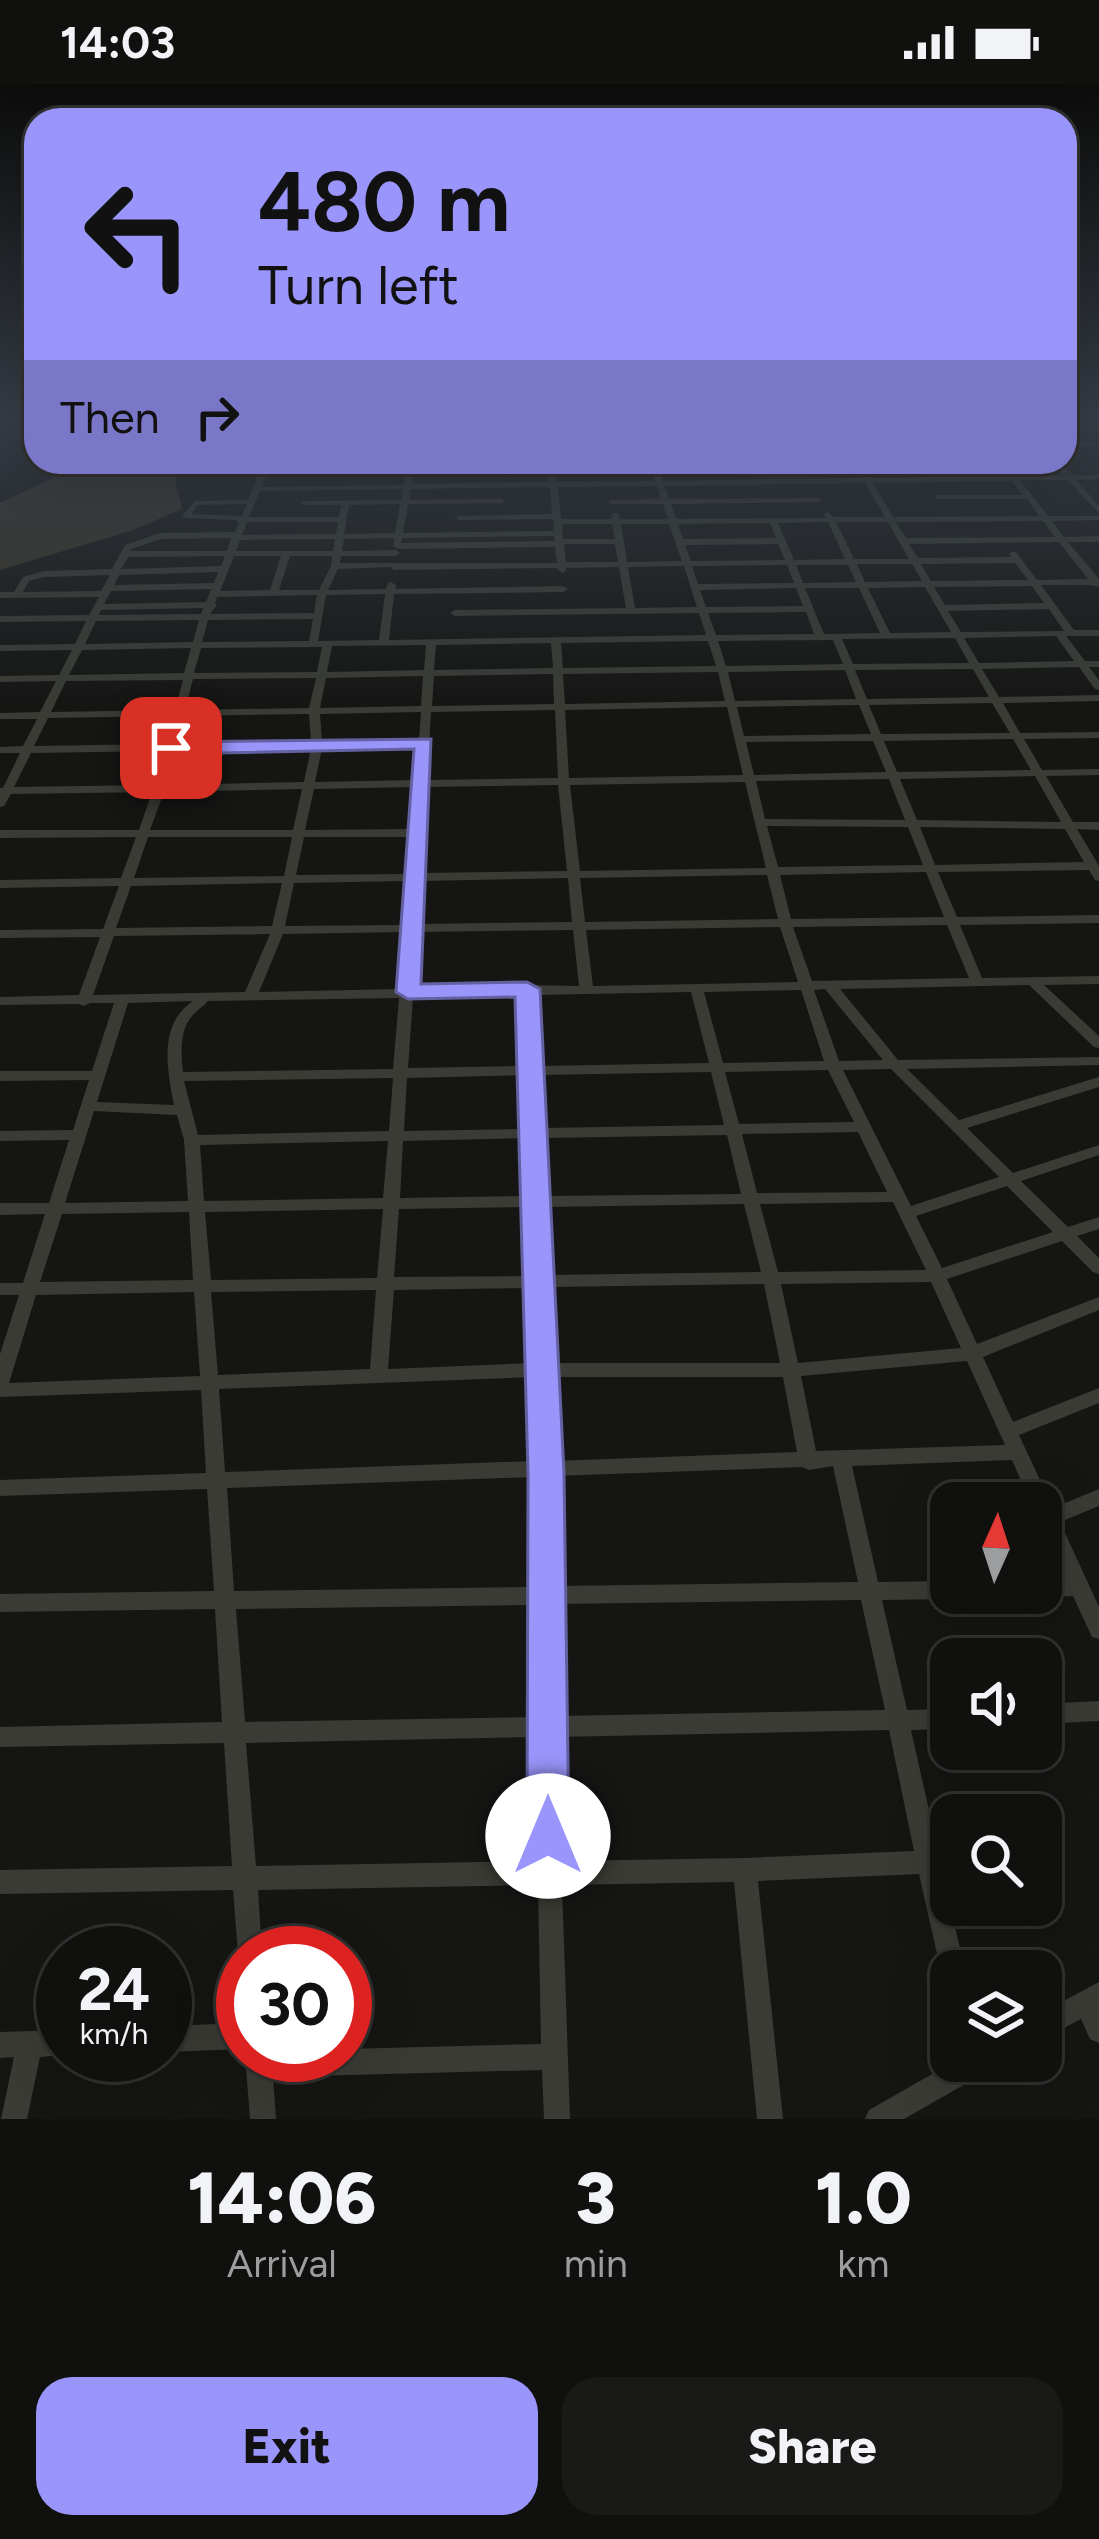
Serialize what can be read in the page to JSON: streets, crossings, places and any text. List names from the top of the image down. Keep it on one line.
{"north":"top","page":{"status":"14:03","turn":["480 m","Turn left"],"then":"Then","speed":"24 km/h","limit":"30","eta":["14:06","Arrival","3","min","1.0","km"],"buttons":["Exit","Share"]}}
